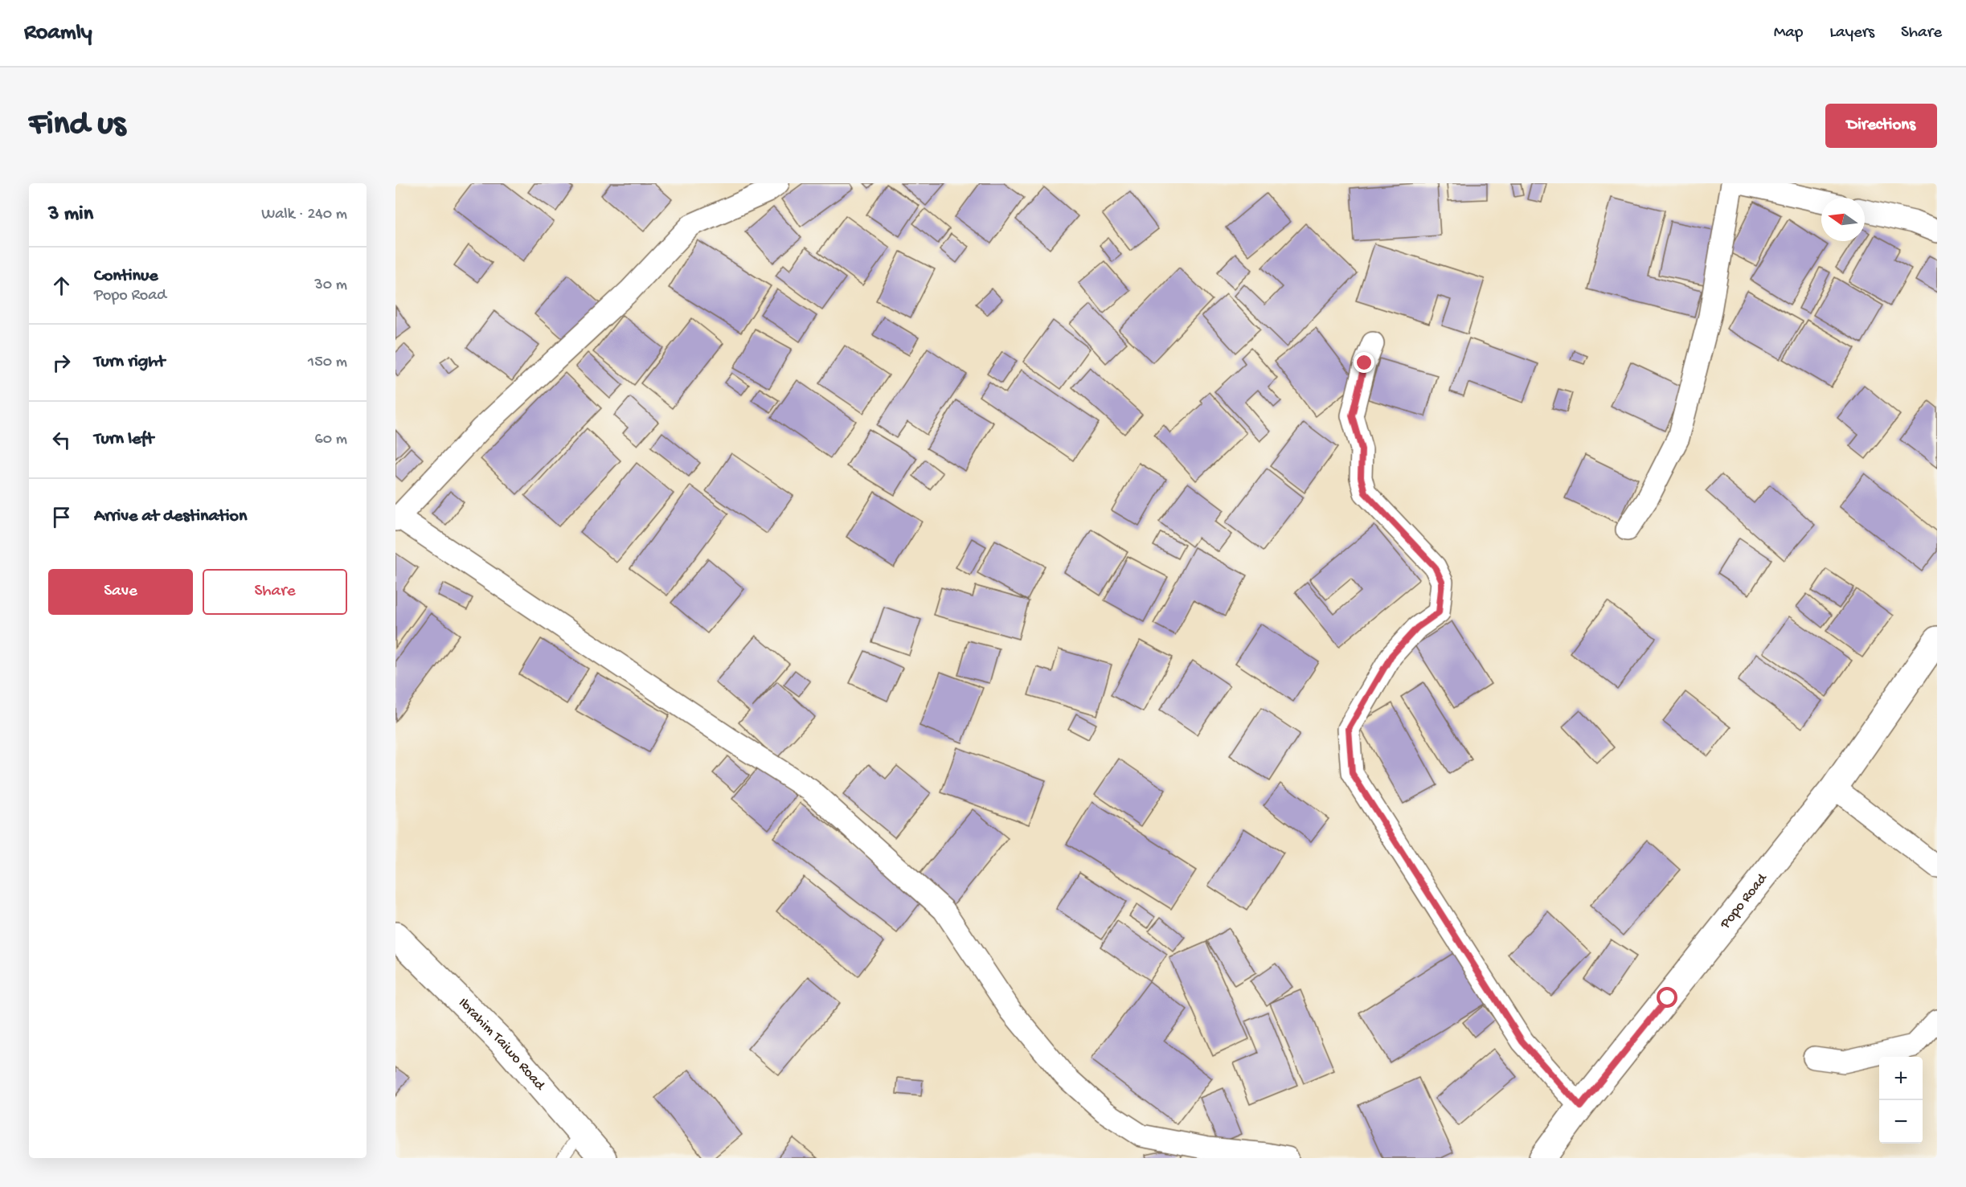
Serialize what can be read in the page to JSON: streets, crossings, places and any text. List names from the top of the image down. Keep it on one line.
{"streets":{"main road":["Popo Road","Ibrahim Taiwo Road"]},"north":"left","page":{"header":"Roamly","nav":["Map","Layers","Share"],"buttons":["Directions",["Save","Share"]],"title":"Find us","heading":["3 min","Walk · 240 m"],"list":[["Continue","Popo Road","30 m"],["Turn right","150 m"],["Turn left","60 m"],"Arrive at destination"],"map_buttons":["+","−"]}}
